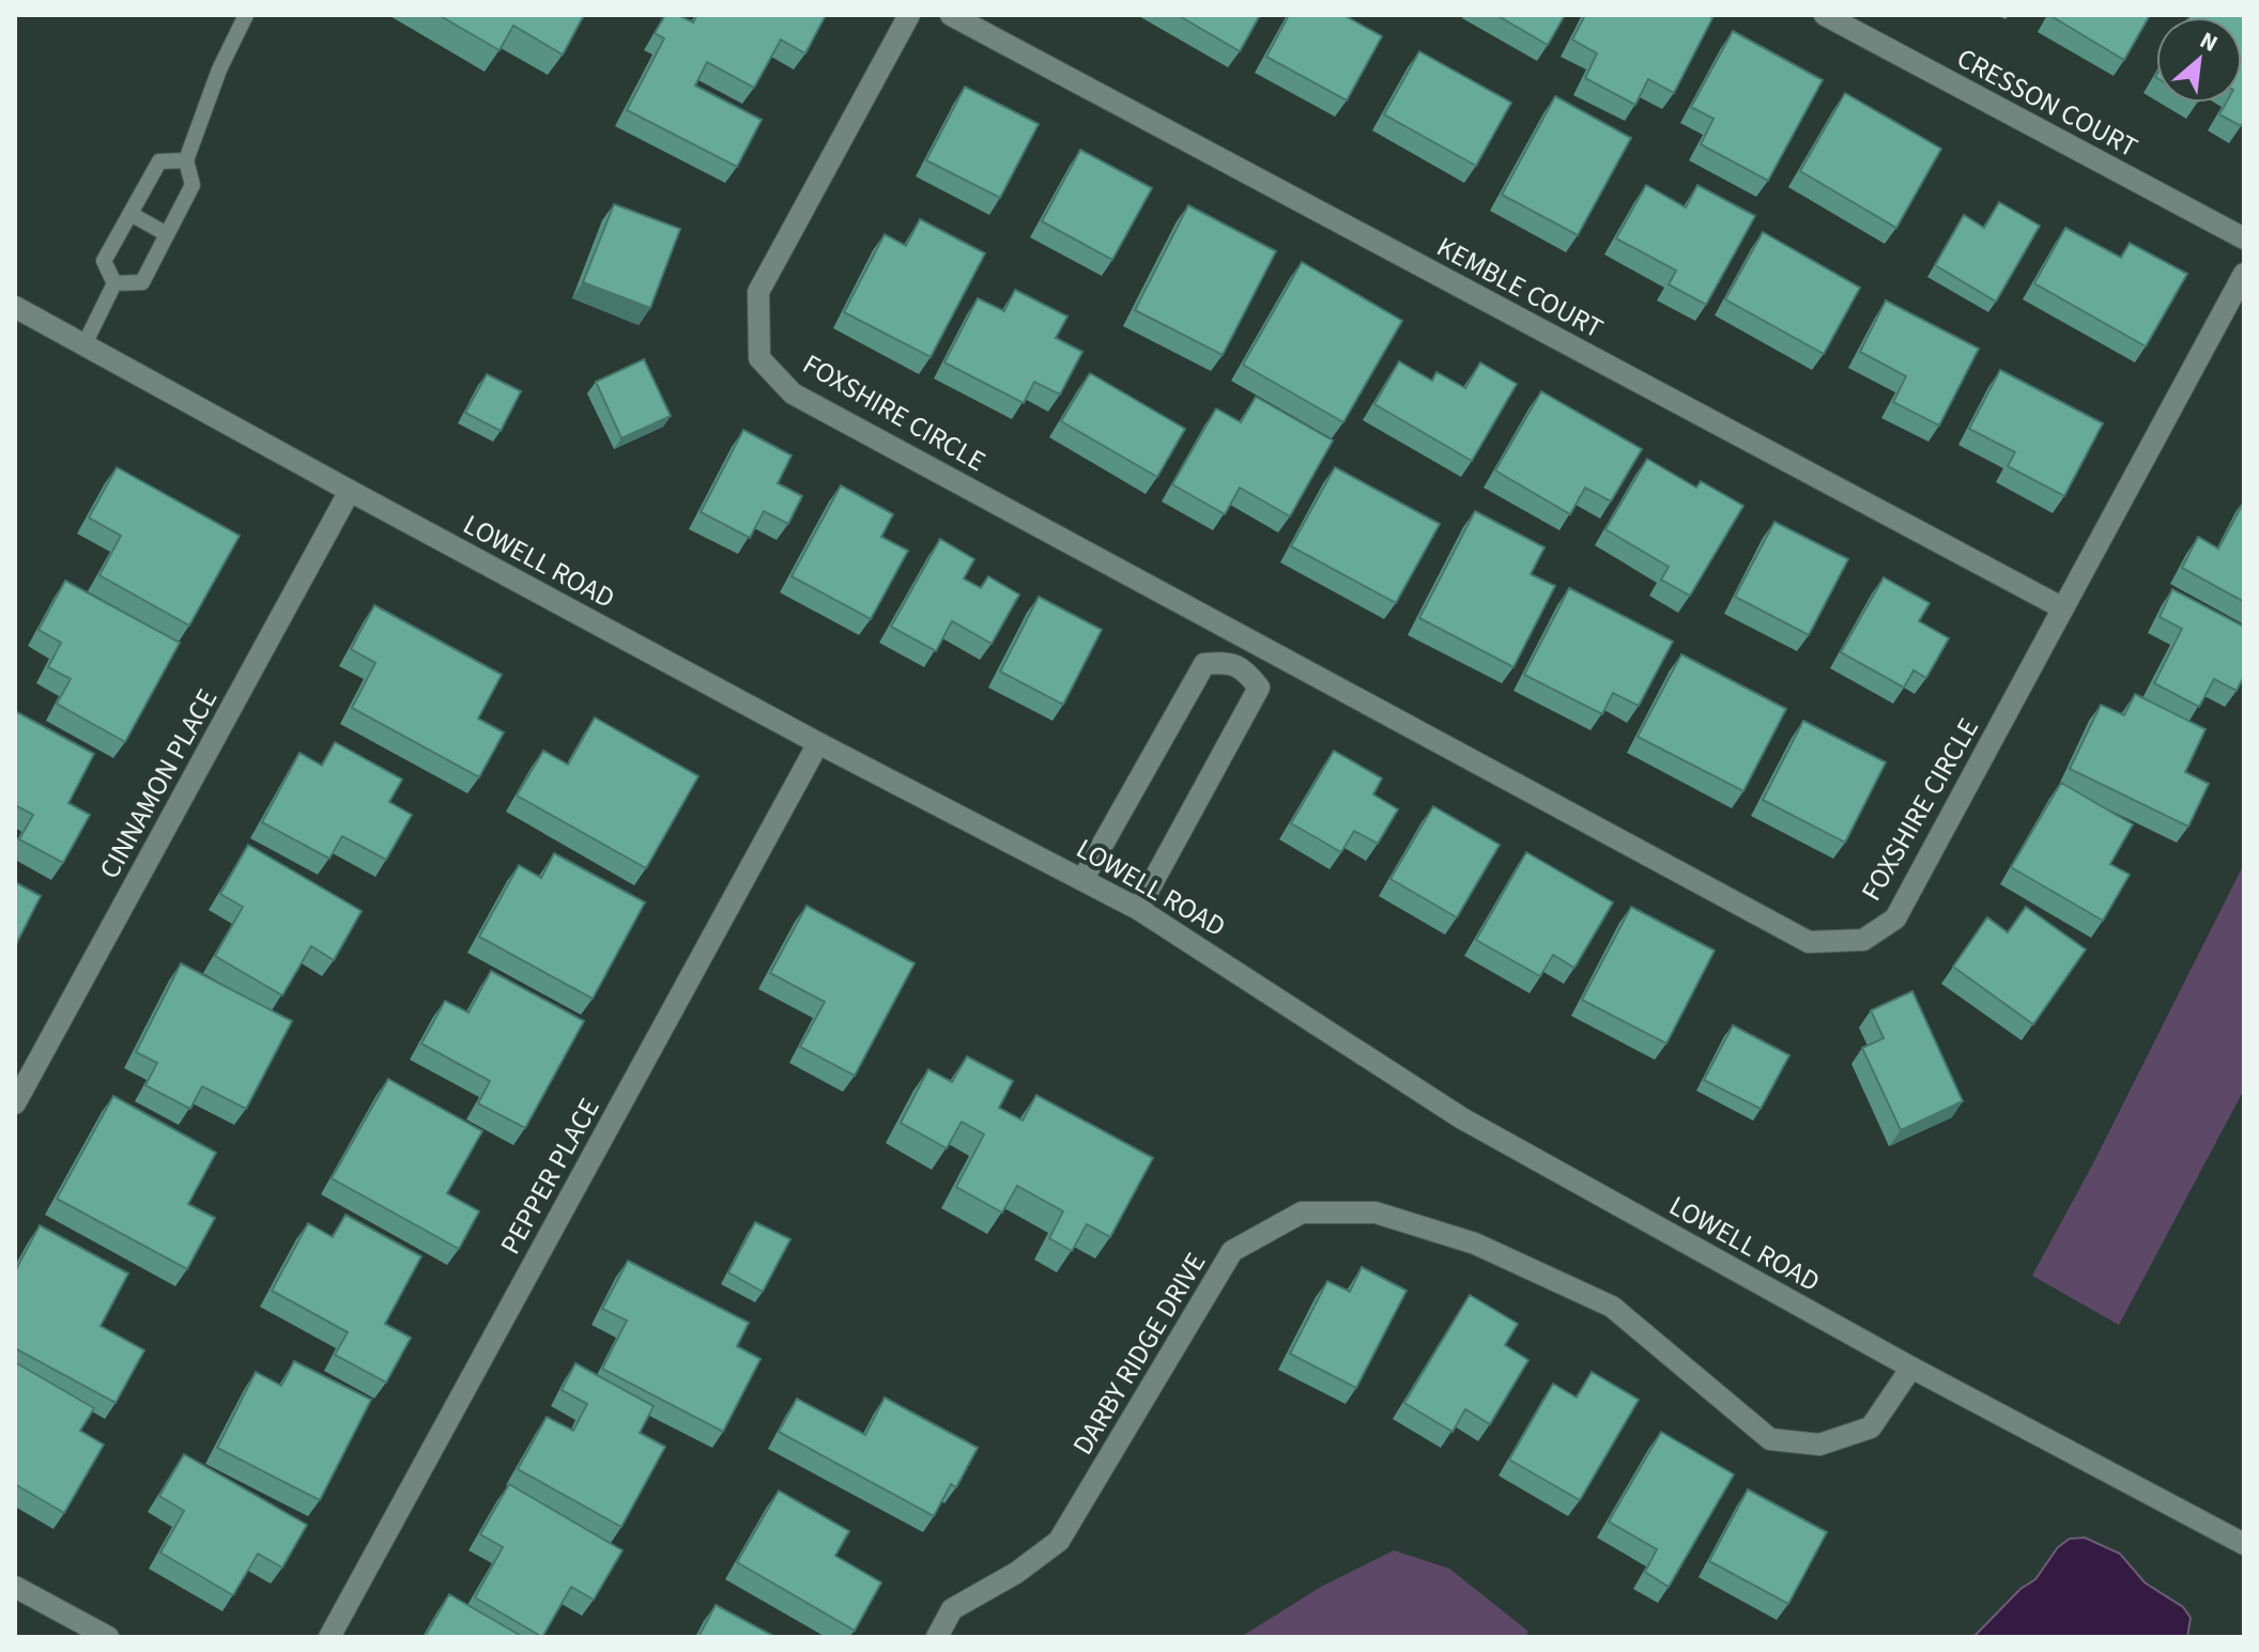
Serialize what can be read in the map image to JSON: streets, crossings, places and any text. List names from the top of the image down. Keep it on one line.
{"streets":{"street":["CRESSON COURT","KEMBLE COURT","FOXSHIRE CIRCLE","LOWELL ROAD","CINNAMON PLACE","PEPPER PLACE","DARBY RIDGE DRIVE"]},"crossings":[["KEMBLE COURT","FOXSHIRE CIRCLE"],["LOWELL ROAD","CINNAMON PLACE"],["LOWELL ROAD","PEPPER PLACE"],["LOWELL ROAD","DARBY RIDGE DRIVE"]],"north":"top right"}
